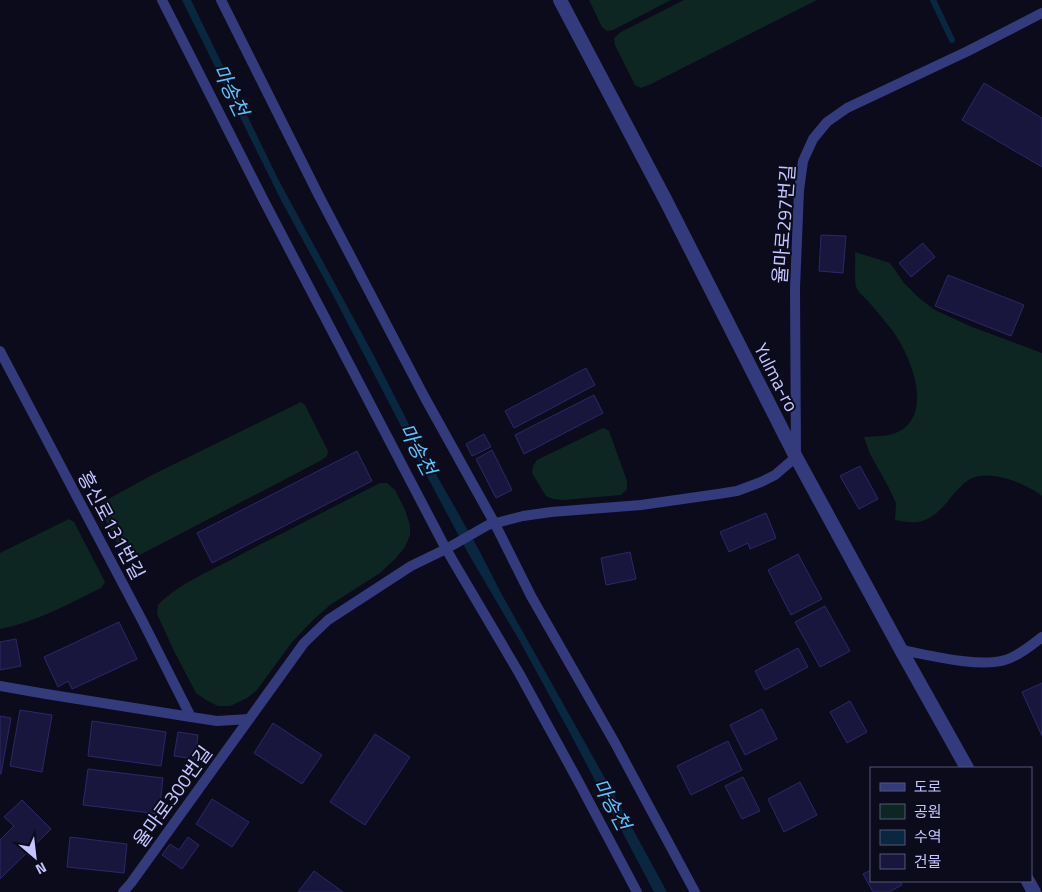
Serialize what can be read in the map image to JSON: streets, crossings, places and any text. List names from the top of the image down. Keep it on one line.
{"streets":{"street":["Yulma-ro"],"lane":["율마로297번길","흥신로131번길","율마로300번길"]},"crossings":[["율마로297번길","Yulma-ro"],["율마로297번길","율마로300번길"],["Yulma-ro","율마로300번길"]],"water":["마송천"],"legend":["도로","공원","수역","건물"],"north":"bottom right"}
